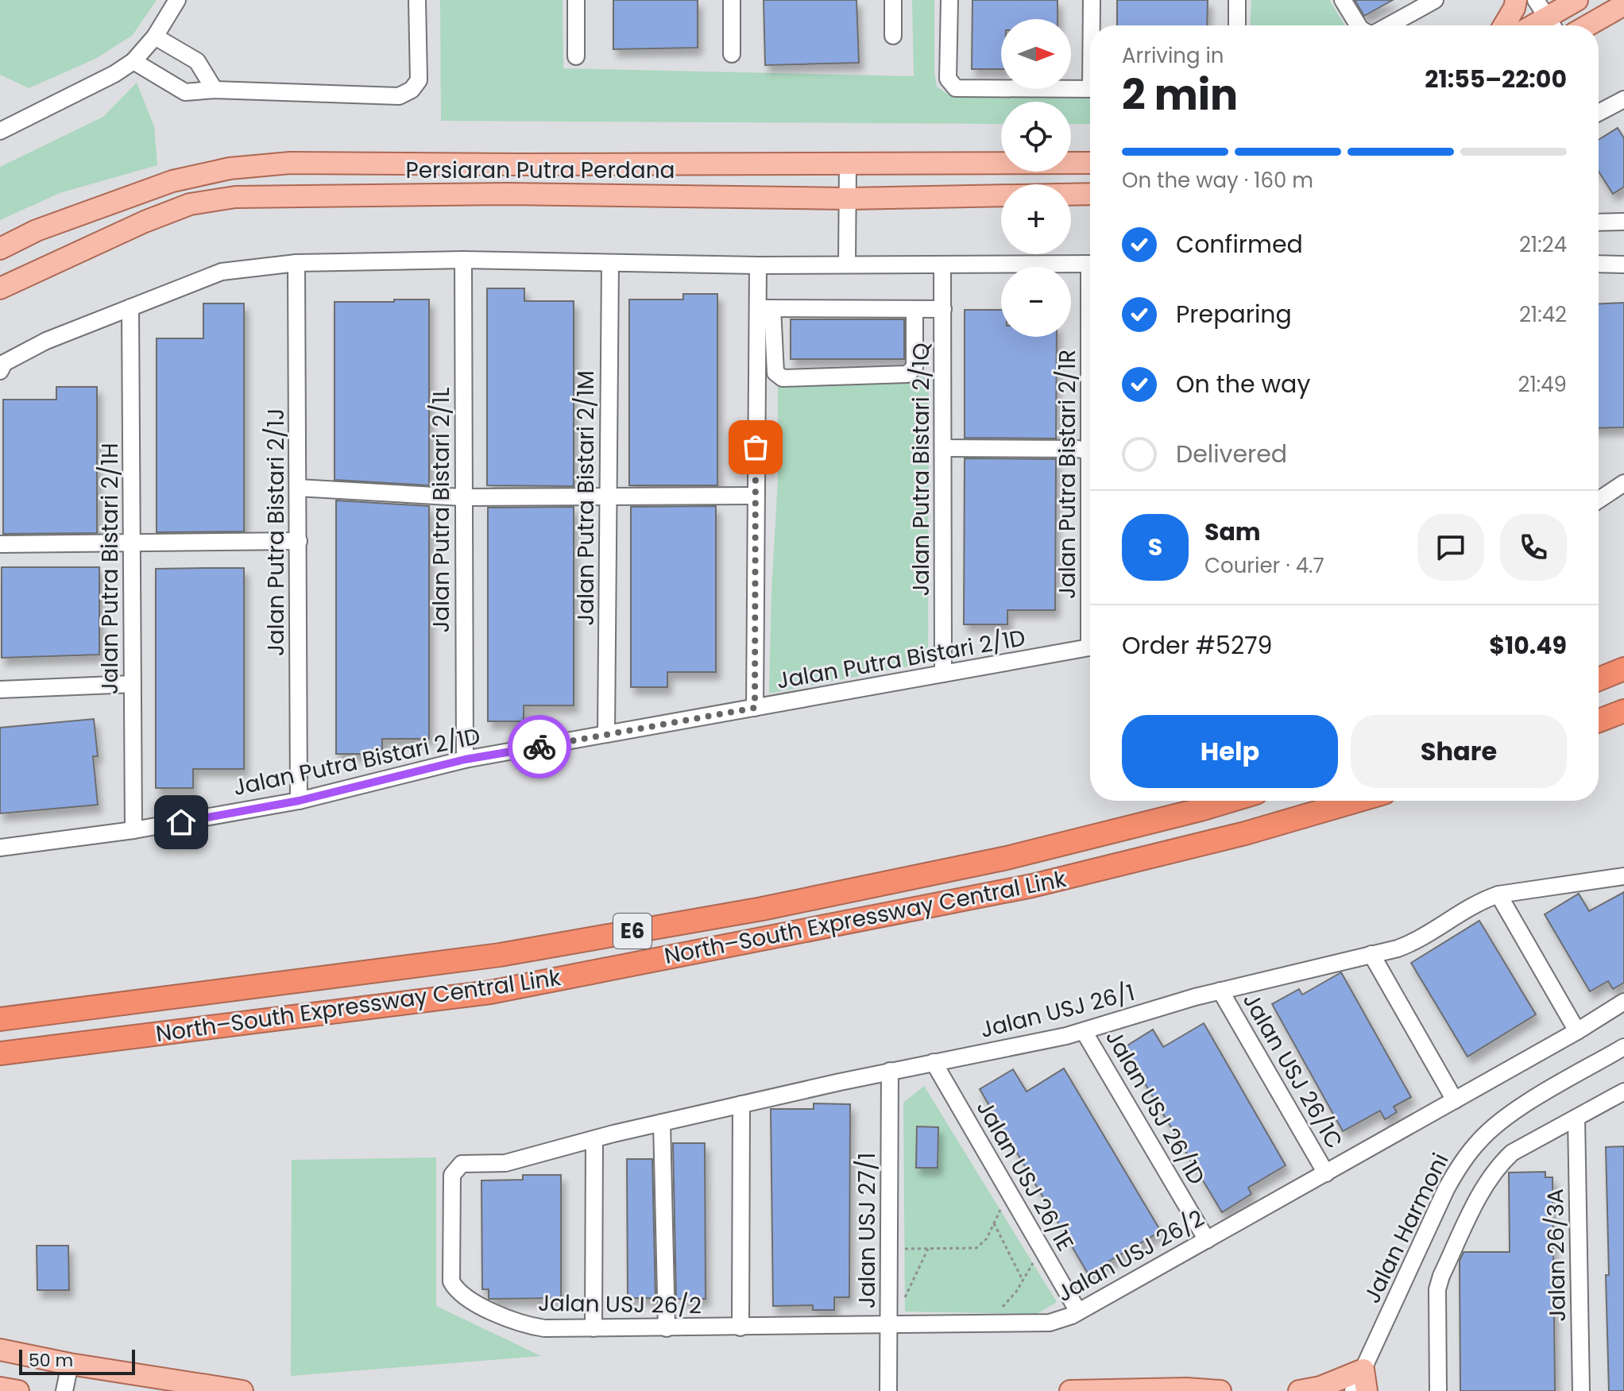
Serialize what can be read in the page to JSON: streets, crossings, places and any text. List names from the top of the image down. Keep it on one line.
{"streets":{"highway":["North–South Expressway Central Link","E6"],"main road":["Persiaran Putra Perdana"],"street":["Jalan Putra Bistari 2/1Q","Jalan Putra Bistari 2/1M","Jalan Putra Bistari 2/1L","Jalan Putra Bistari 2/1J","Jalan Putra Bistari 2/1H","Jalan Putra Bistari 2/1D","Jalan USJ 26/1","Jalan USJ 26/1C","Jalan USJ 26/1D","Jalan USJ 26/1E","Jalan Harmoni","Jalan USJ 27/1","Jalan 26/3A","Jalan USJ 26/2"]},"crossings":[["Jalan Putra Bistari 2/1Q","Jalan Putra Bistari 2/1D"],["Jalan Putra Bistari 2/1M","Jalan Putra Bistari 2/1D"],["Jalan Putra Bistari 2/1L","Jalan Putra Bistari 2/1D"],["Jalan Putra Bistari 2/1J","Jalan Putra Bistari 2/1D"],["Jalan Putra Bistari 2/1H","Jalan Putra Bistari 2/1D"],["Jalan USJ 26/1","Jalan USJ 26/1C"],["Jalan USJ 26/1","Jalan USJ 26/1D"],["Jalan USJ 26/1","Jalan USJ 26/1E"],["Jalan USJ 26/1","Jalan USJ 27/1"],["Jalan USJ 26/1","Jalan USJ 26/2"],["Jalan USJ 26/1C","Jalan USJ 26/2"],["Jalan USJ 26/1D","Jalan USJ 26/2"],["Jalan USJ 26/1E","Jalan USJ 26/2"],["Jalan USJ 27/1","Jalan USJ 26/2"]],"scale_bar":"50 m","north":"right","page":{"map_buttons":["+","−"],"heading":["2 min","Arriving in","21:55–22:00"],"panel":["Sam","Courier · 4.7","Order #5279","$10.49"],"bar":"On the way · 160 m","list":[["Confirmed","21:24"],["Preparing","21:42"],["On the way","21:49"],"Delivered"],"round":"S","buttons":["Help","Share"],"scale":"50 m"}}
